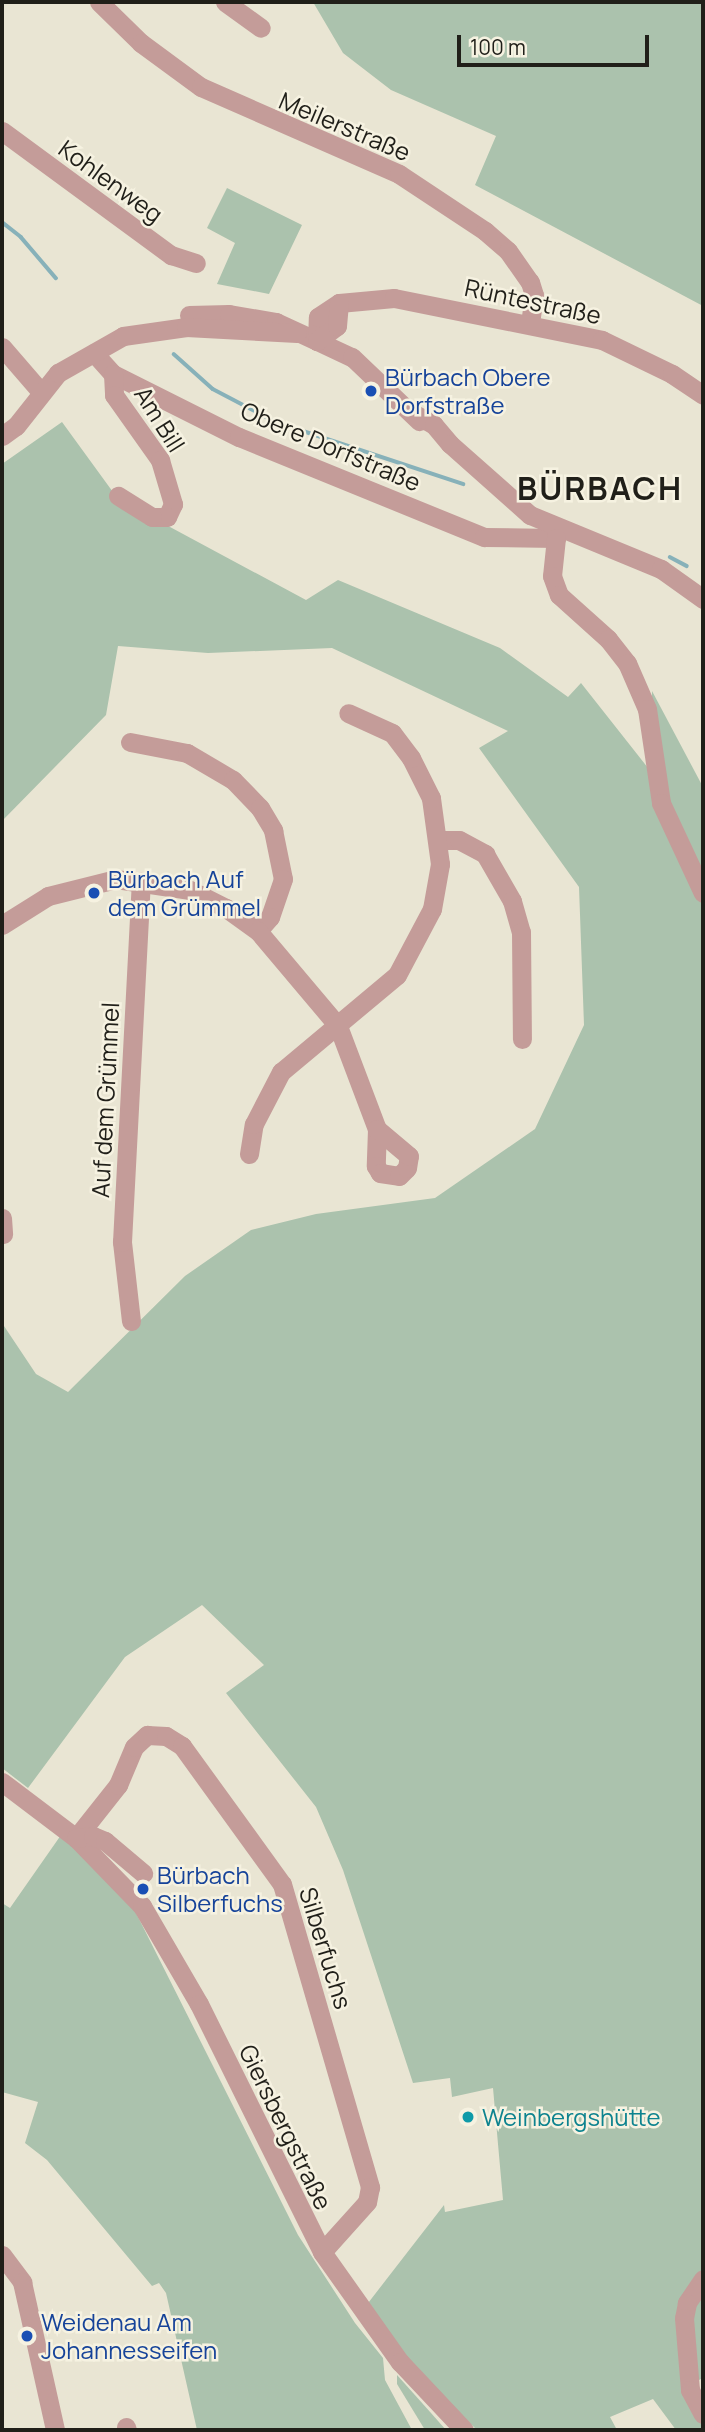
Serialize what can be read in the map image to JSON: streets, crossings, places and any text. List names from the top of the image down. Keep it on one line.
{"streets":{"street":["Meilerstraße","Kohlenweg","Rüntestraße","Am Bill","Obere Dorfstraße","Auf dem Grümmel","Silberfuchs","Giersbergstraße"]},"crossings":[["Meilerstraße","Rüntestraße"],["Rüntestraße","Obere Dorfstraße"],["Am Bill","Obere Dorfstraße"],["Silberfuchs","Giersbergstraße"]],"districts":["BÜRBACH"],"places":["Bürbach Obere Dorfstraße","Bürbach Auf dem Grümmel","Bürbach Silberfuchs","Weinbergshütte","Weidenau Am Johannesseifen"],"scale_bar":"100 m"}
